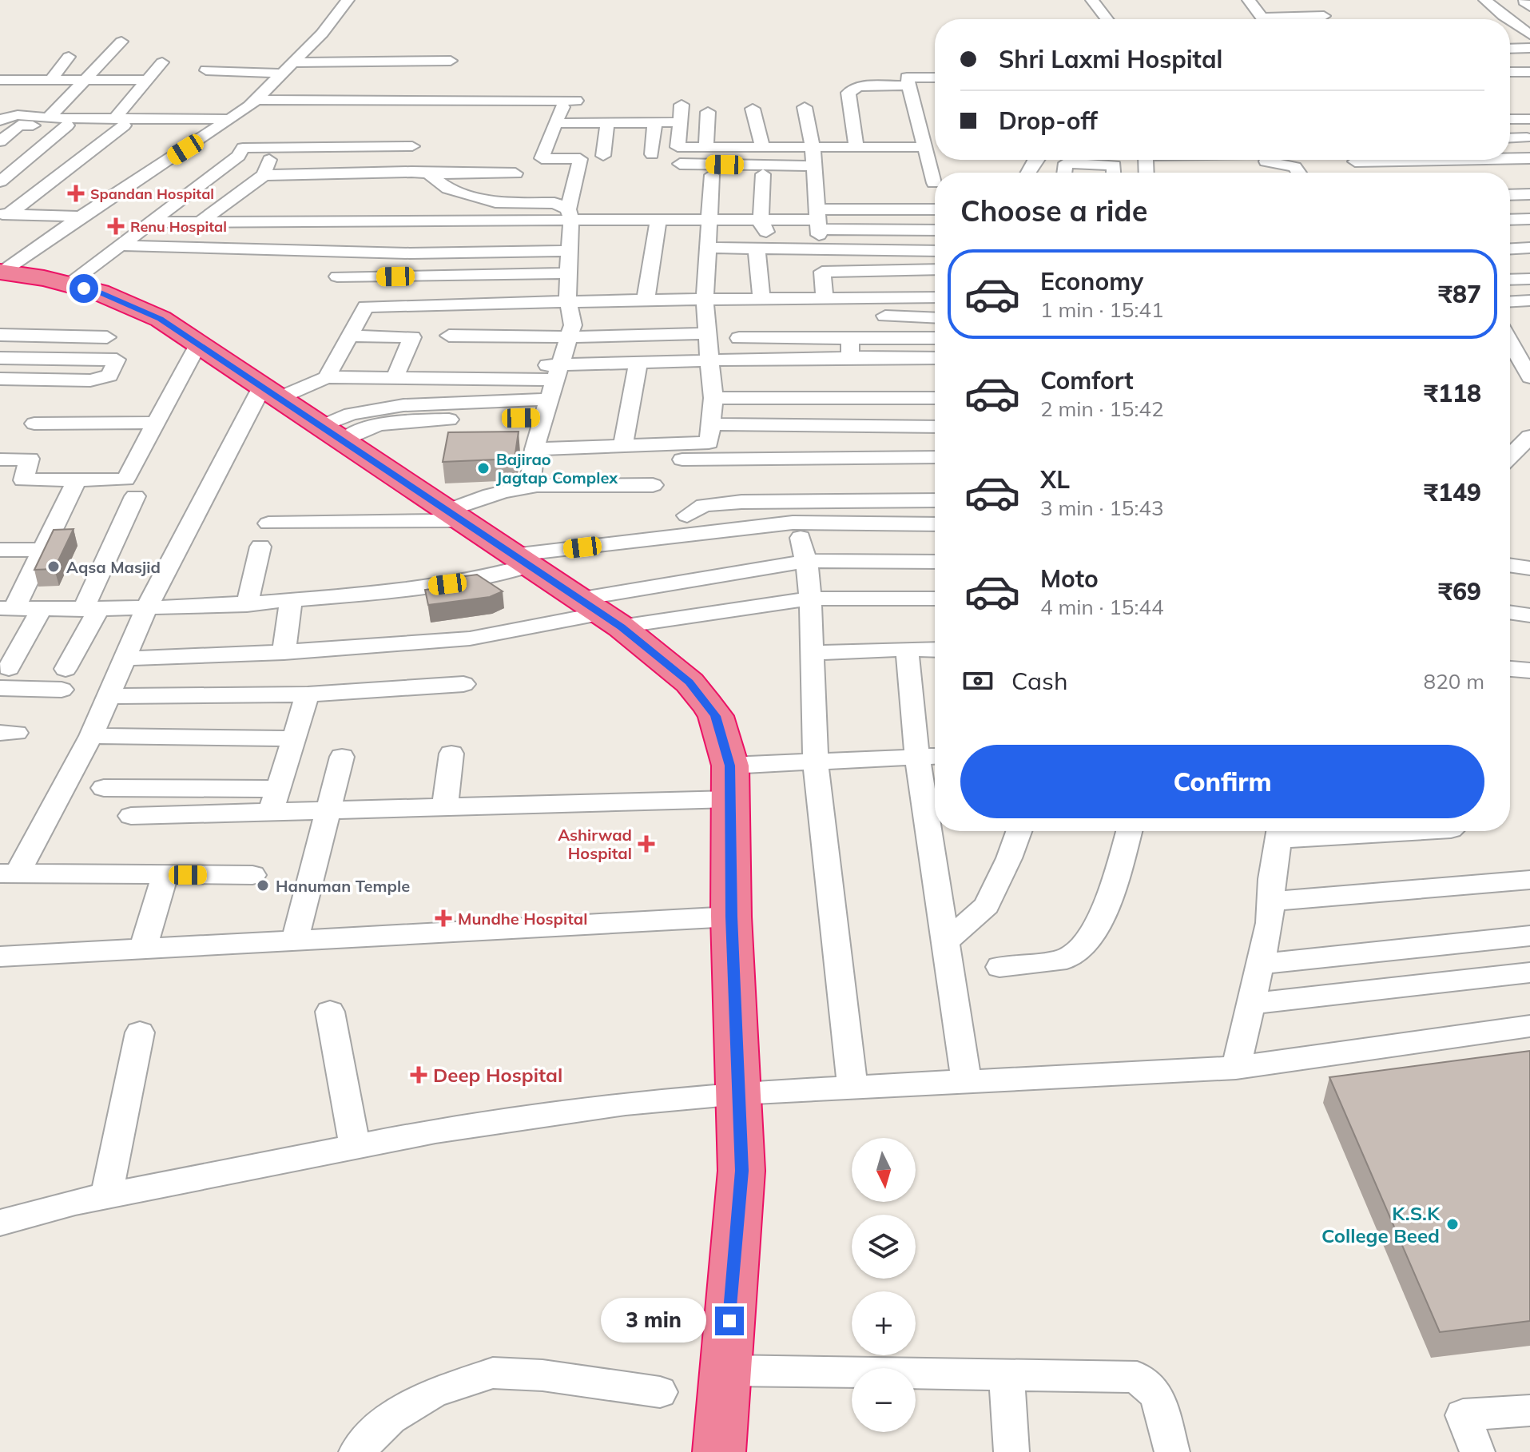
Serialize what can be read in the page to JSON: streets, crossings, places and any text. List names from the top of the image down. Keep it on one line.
{"places":{"health":["Spandan Hospital","Renu Hospital","Ashirwad Hospital","Mundhe Hospital","Deep Hospital"],"other":["Bajirao Jagtap Complex","Aqsa Masjid","Hanuman Temple","K.S.K College Beed"]},"north":"bottom","page":{"banner":["Shri Laxmi Hospital","Drop-off"],"heading":"Choose a ride","list":[{"name":"Economy","note":"1 min · 15:41","value":"₹87"},{"name":"Comfort","note":"2 min · 15:42","value":"₹118"},{"name":"XL","note":"3 min · 15:43","value":"₹149"},{"name":"Moto","note":"4 min · 15:44","value":"₹69"}],"pay":["Cash","820 m"],"buttons":"Confirm","map_buttons":["+","−"],"bubble":"3 min"}}
